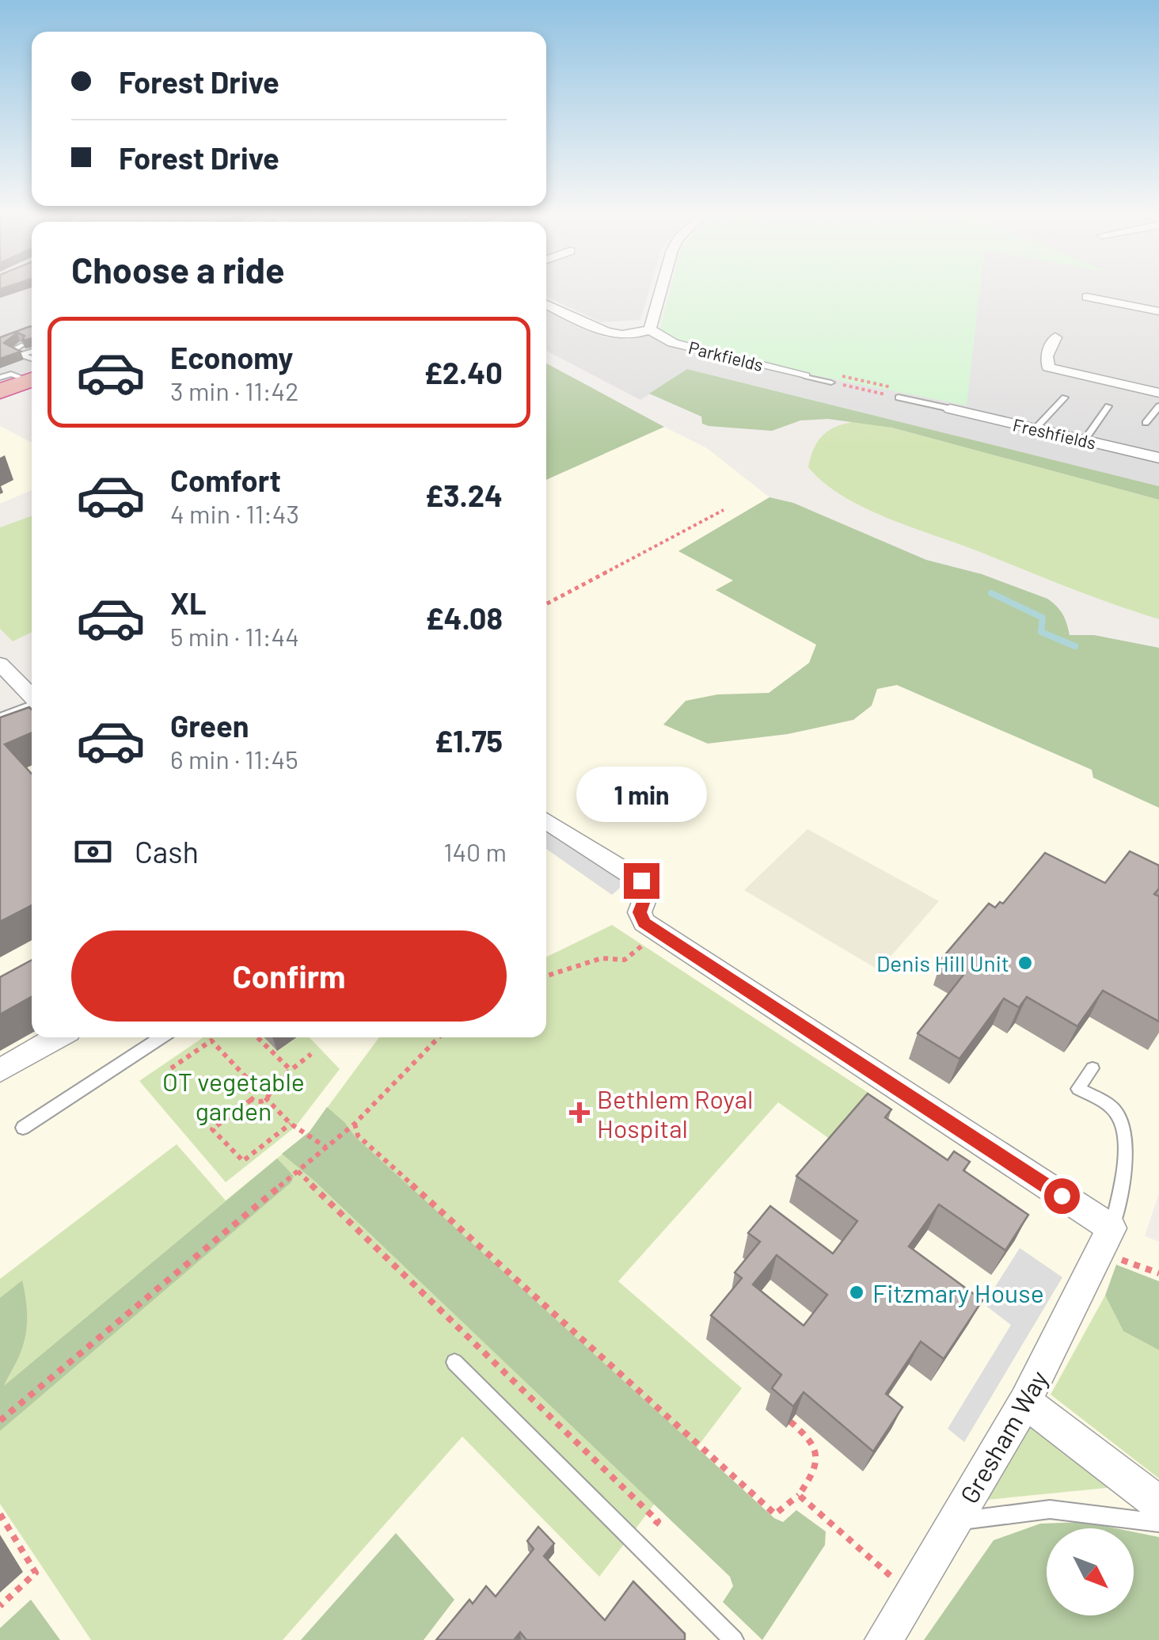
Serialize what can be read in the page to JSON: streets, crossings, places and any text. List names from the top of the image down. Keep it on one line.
{"streets":{"street":["Parkfields","Freshfields","Gresham Way"]},"parks":["OT vegetable garden"],"places":{"other":["Denis Hill Unit","Fitzmary House"],"health":["Bethlem Royal Hospital"]},"north":"bottom right","page":{"banner":["Forest Drive","Forest Drive"],"heading":"Choose a ride","list":[{"name":"Economy","note":"3 min · 11:42","value":"£2.40"},{"name":"Comfort","note":"4 min · 11:43","value":"£3.24"},{"name":"XL","note":"5 min · 11:44","value":"£4.08"},{"name":"Green","note":"6 min · 11:45","value":"£1.75"}],"bubble":"1 min","pay":["Cash","140 m"],"buttons":"Confirm"}}
